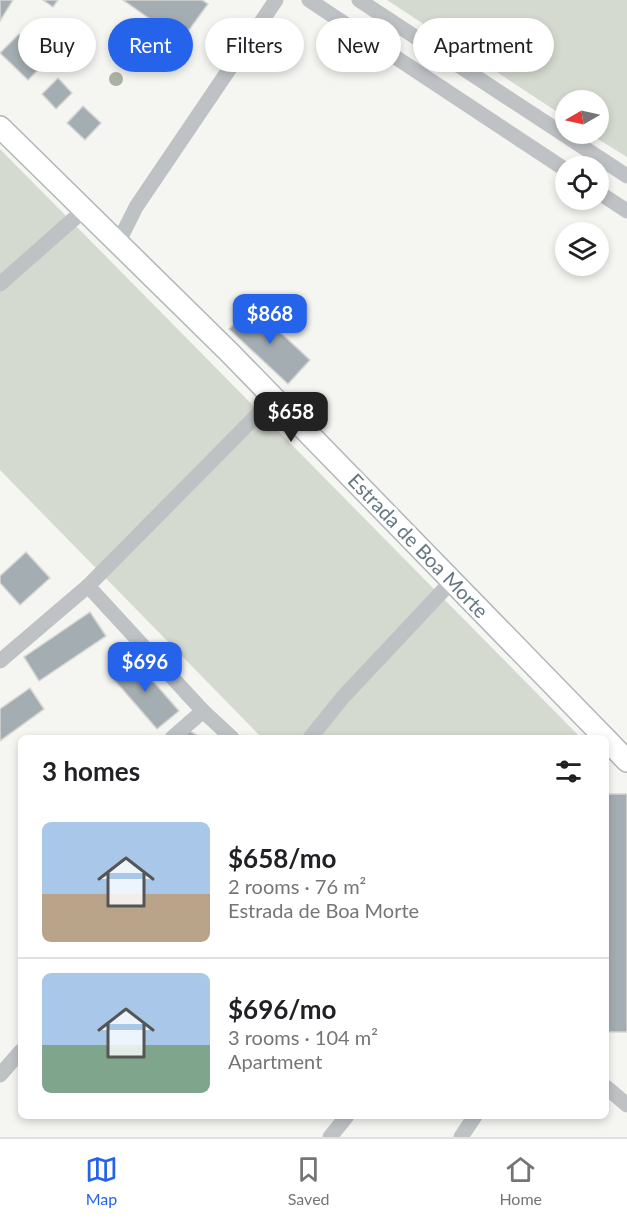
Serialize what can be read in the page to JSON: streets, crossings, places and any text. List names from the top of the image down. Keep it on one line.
{"streets":{"main road":["Estrada de Boa Morte"]},"north":"left","page":{"chip":["Buy","Rent","Filters","New","Apartment"],"price":["$868","$658","$696"],"heading":"3 homes","list":[{"name":"$658/mo","note":"2 rooms · 76 m² · Estrada de Boa Morte"},{"name":"$696/mo","note":"3 rooms · 104 m² · Apartment"}],"tabs":["Map","Saved","Home"]}}
